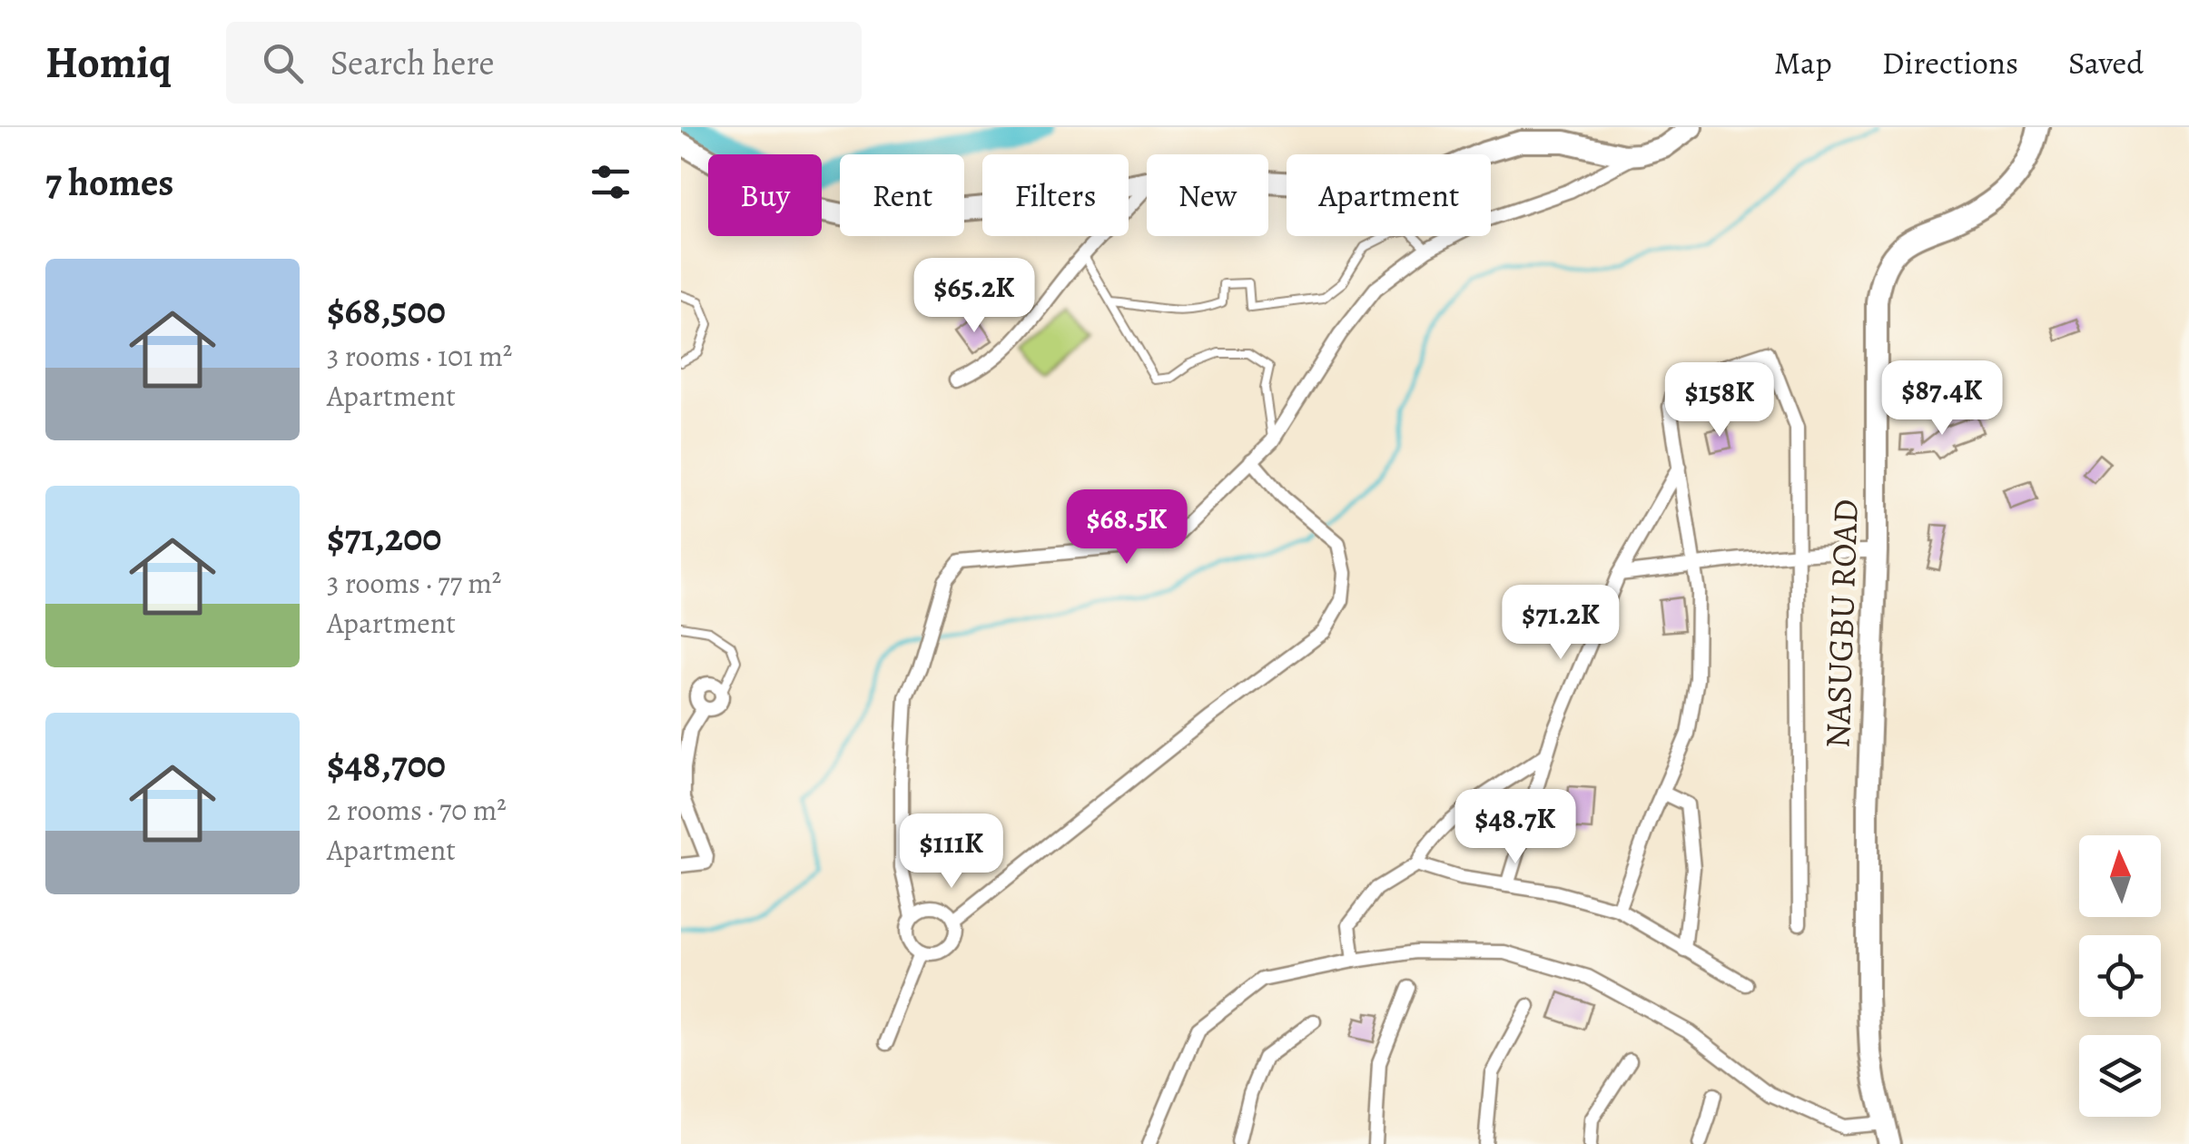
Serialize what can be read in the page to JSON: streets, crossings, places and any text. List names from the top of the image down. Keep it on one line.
{"streets":{"main road":["NASUGBU ROAD"]},"north":"top","page":{"header":"Homiq","search":"Search here","nav":["Map","Directions","Saved"],"heading":"7 homes","chip":["Buy","Rent","Filters","New","Apartment"],"list":[{"name":"$68,500","note":"3 rooms · 101 m² · Apartment"},{"name":"$71,200","note":"3 rooms · 77 m² · Apartment"},{"name":"$48,700","note":"2 rooms · 70 m² · Apartment"}],"price":["$65.2K","$87.4K","$158K","$68.5K","$71.2K","$48.7K","$111K"]}}
